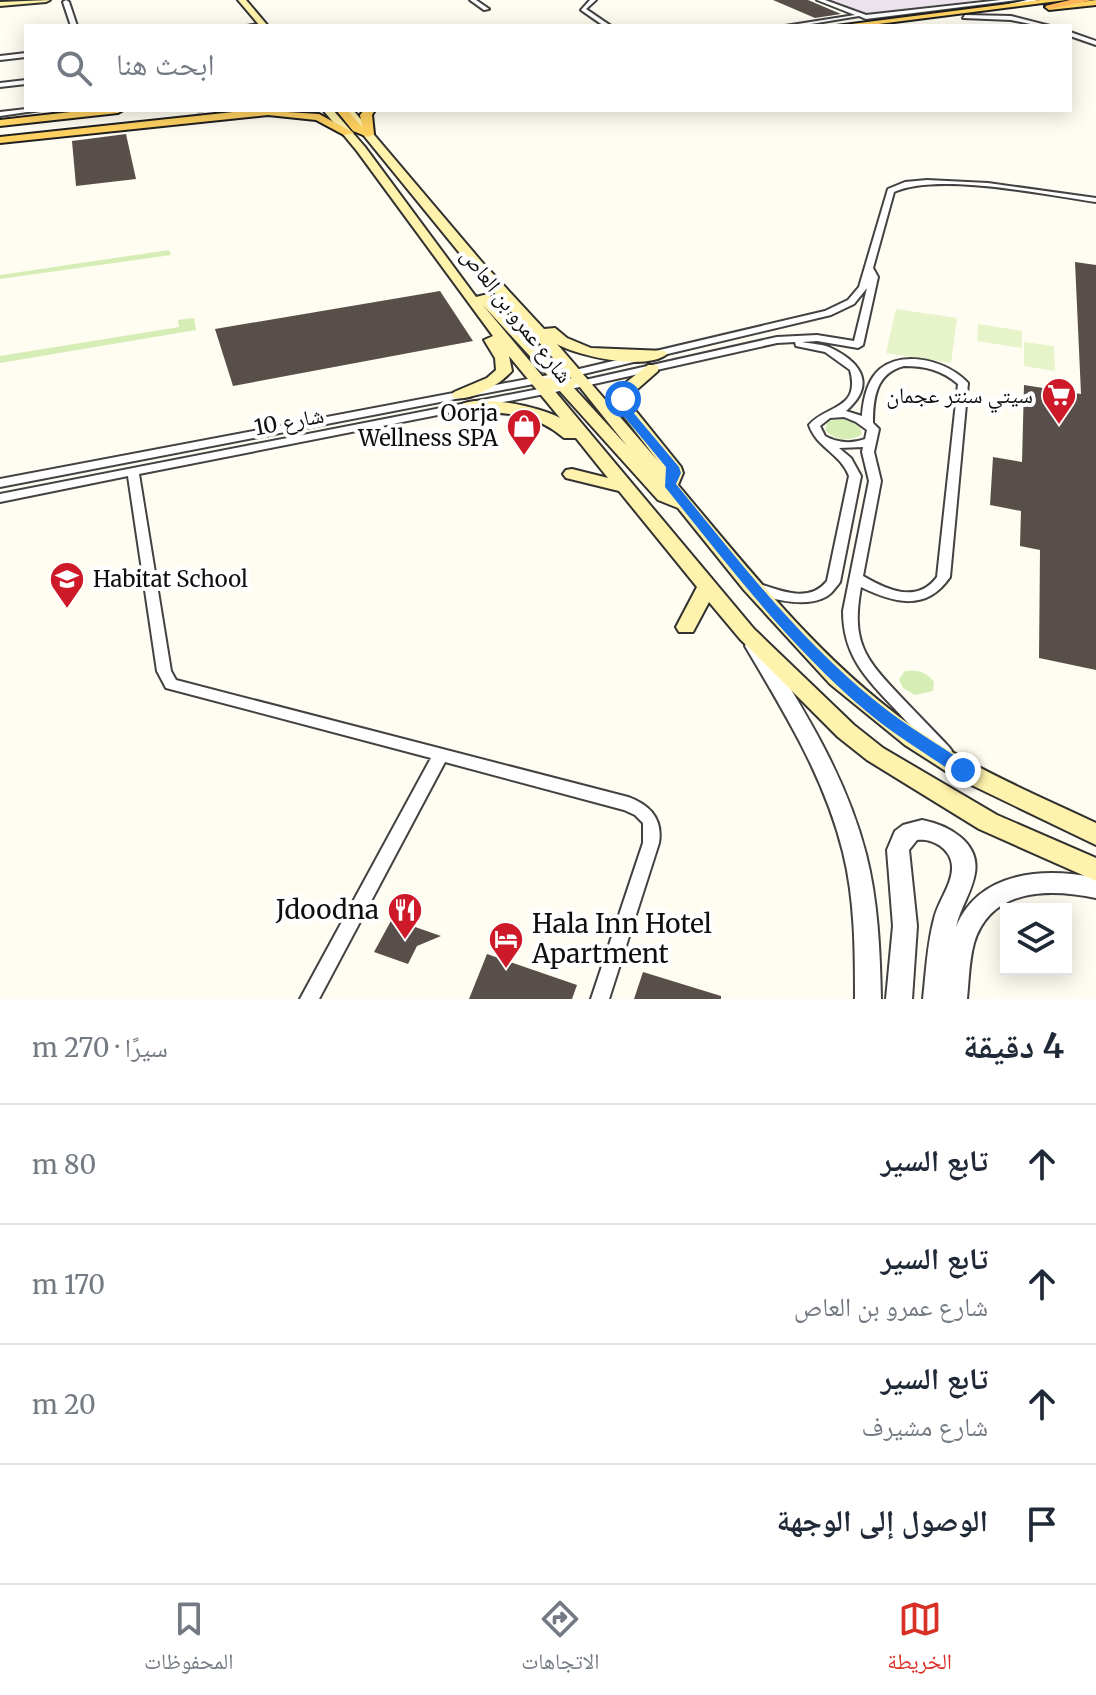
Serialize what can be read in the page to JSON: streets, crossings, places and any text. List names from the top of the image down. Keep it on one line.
{"streets":{"main road":["شارع عمرو بن العاص"],"street":["شارع 10"]},"crossings":[["شارع عمرو بن العاص","شارع 10"]],"places":{"supermarket":["سيتي سنتر عجمان"],"shop":["Oorja Wellness SPA"],"school or university":["Habitat School"],"restaurant":["Jdoodna"],"hotel":["Hala Inn Hotel Apartment"]},"page":{"search":"ابحث هنا","heading":["4 دقيقة","سيرًا · 270 m"],"list":[["تابع السير","80 m"],["تابع السير","شارع عمرو بن العاص","170 m"],["تابع السير","شارع مشيرف","20 m"],"الوصول إلى الوجهة"],"nav":["الخريطة","الاتجاهات","المحفوظات"]}}
